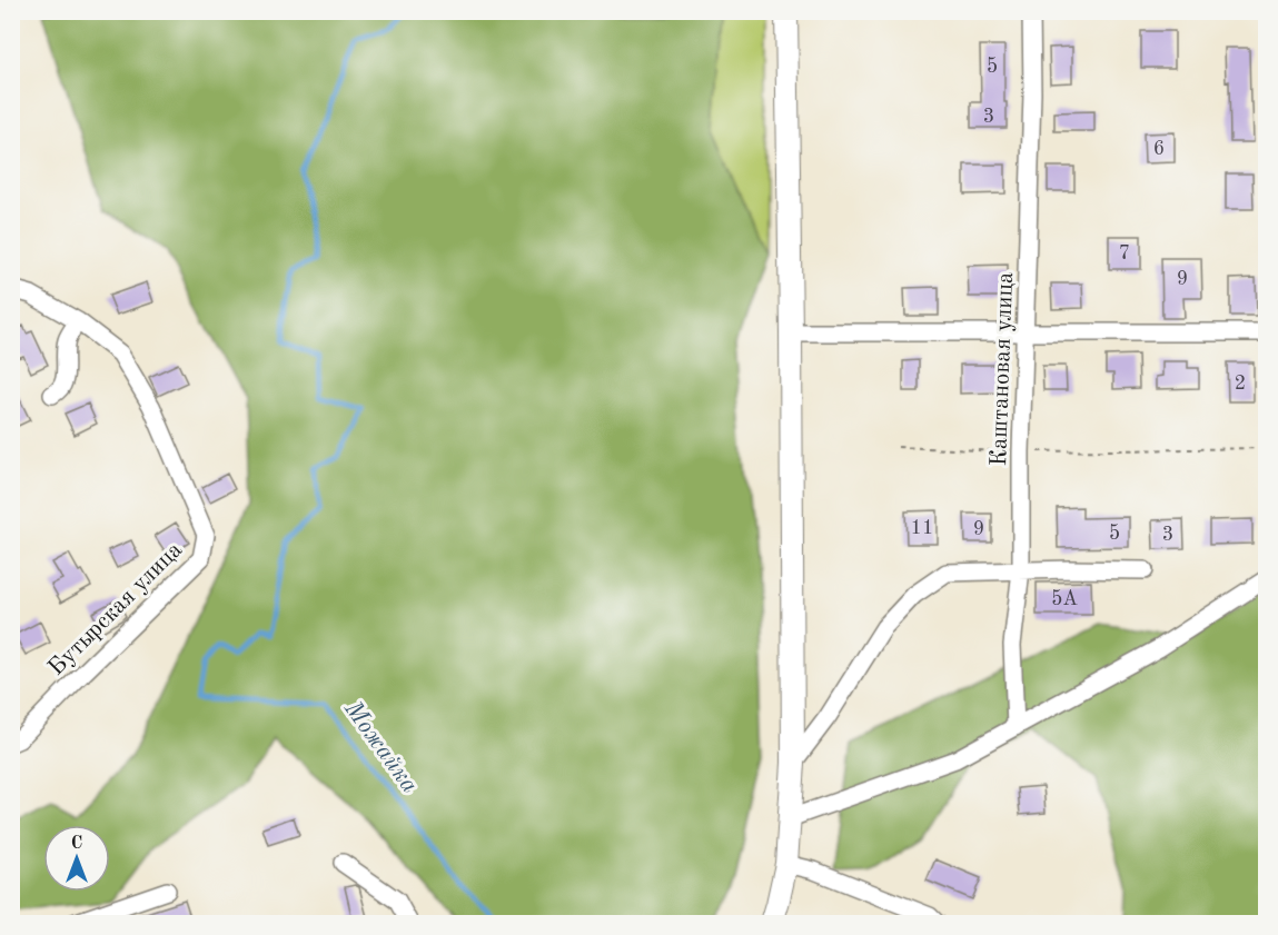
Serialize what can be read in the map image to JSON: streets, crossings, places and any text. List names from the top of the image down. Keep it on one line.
{"streets":{"street":["Каштановая улица","Бутырская улица"]},"water":["Можайка"],"house_numbers":["5","3","6","7","9","2","11","9","5","3","5А"],"north":"top"}
